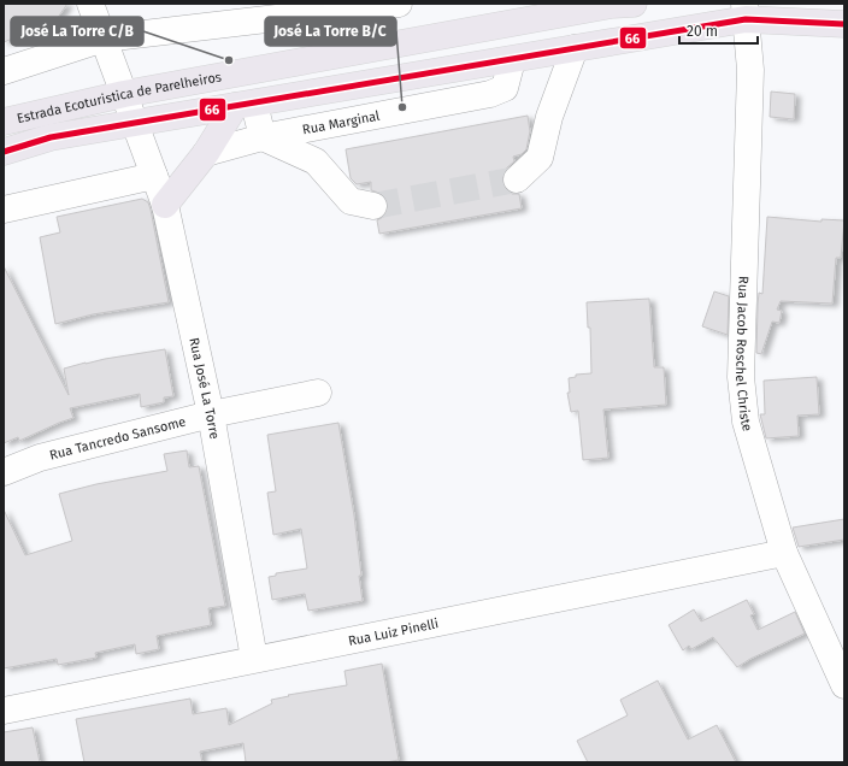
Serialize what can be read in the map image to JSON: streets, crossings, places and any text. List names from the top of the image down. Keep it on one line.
{"streets":{"main road":["Estrada Ecoturistica de Parelheiros"],"street":["Rua Marginal","Rua Jacob Roschel Christe","Rua José La Torre","Rua Tancredo Sansome","Rua Luiz Pinelli"]},"crossings":[["Estrada Ecoturistica de Parelheiros","Rua Marginal"],["Estrada Ecoturistica de Parelheiros","Rua Jacob Roschel Christe"],["Estrada Ecoturistica de Parelheiros","Rua José La Torre"],["Rua Jacob Roschel Christe","Rua Luiz Pinelli"],["Rua José La Torre","Rua Tancredo Sansome"],["Rua José La Torre","Rua Luiz Pinelli"]],"places":["José La Torre C/B","José La Torre B/C"],"lines":["transit line 66"],"scale_bar":"20 m"}
